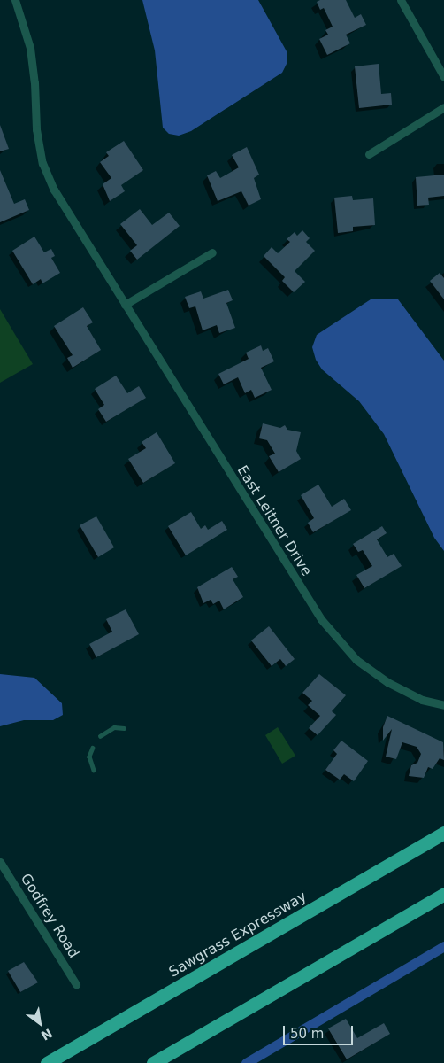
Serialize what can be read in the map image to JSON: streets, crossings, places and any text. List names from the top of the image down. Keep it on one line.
{"streets":{"highway":["Sawgrass Expressway"],"street":["East Leitner Drive","Godfrey Road"]},"scale_bar":"50 m","north":"bottom right"}
